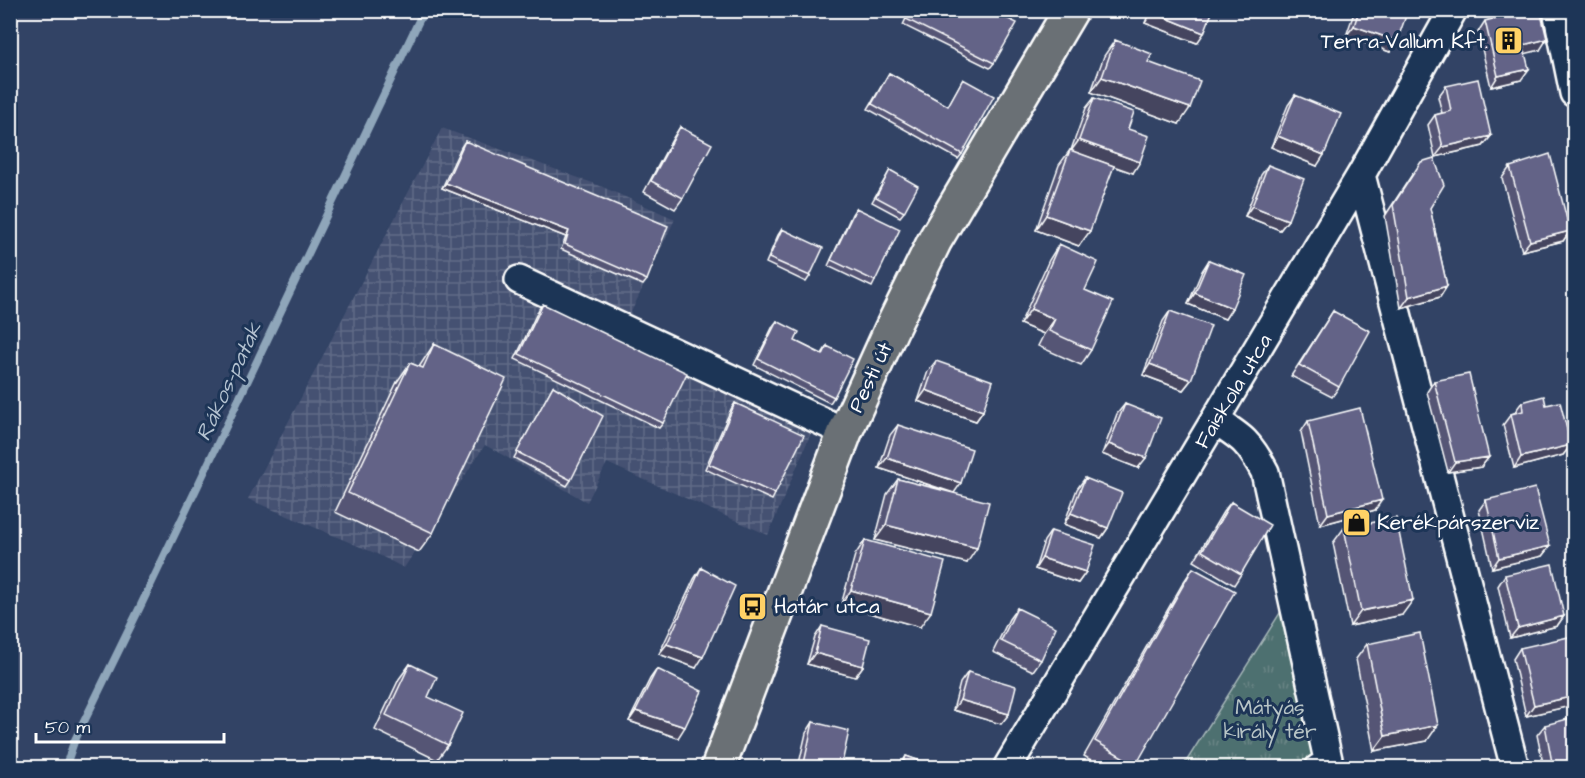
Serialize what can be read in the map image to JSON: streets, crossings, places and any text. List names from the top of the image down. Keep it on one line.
{"streets":{"main road":["Pesti út"],"street":["Faiskola utca"]},"water":["Rákos-patak"],"parks":["Mátyás király tér"],"places":{"building":["Terra-Vallum Kft."],"shop":["Kerékpárszerviz"],"bus stop":["Határ utca"]},"scale_bar":"50 m"}
